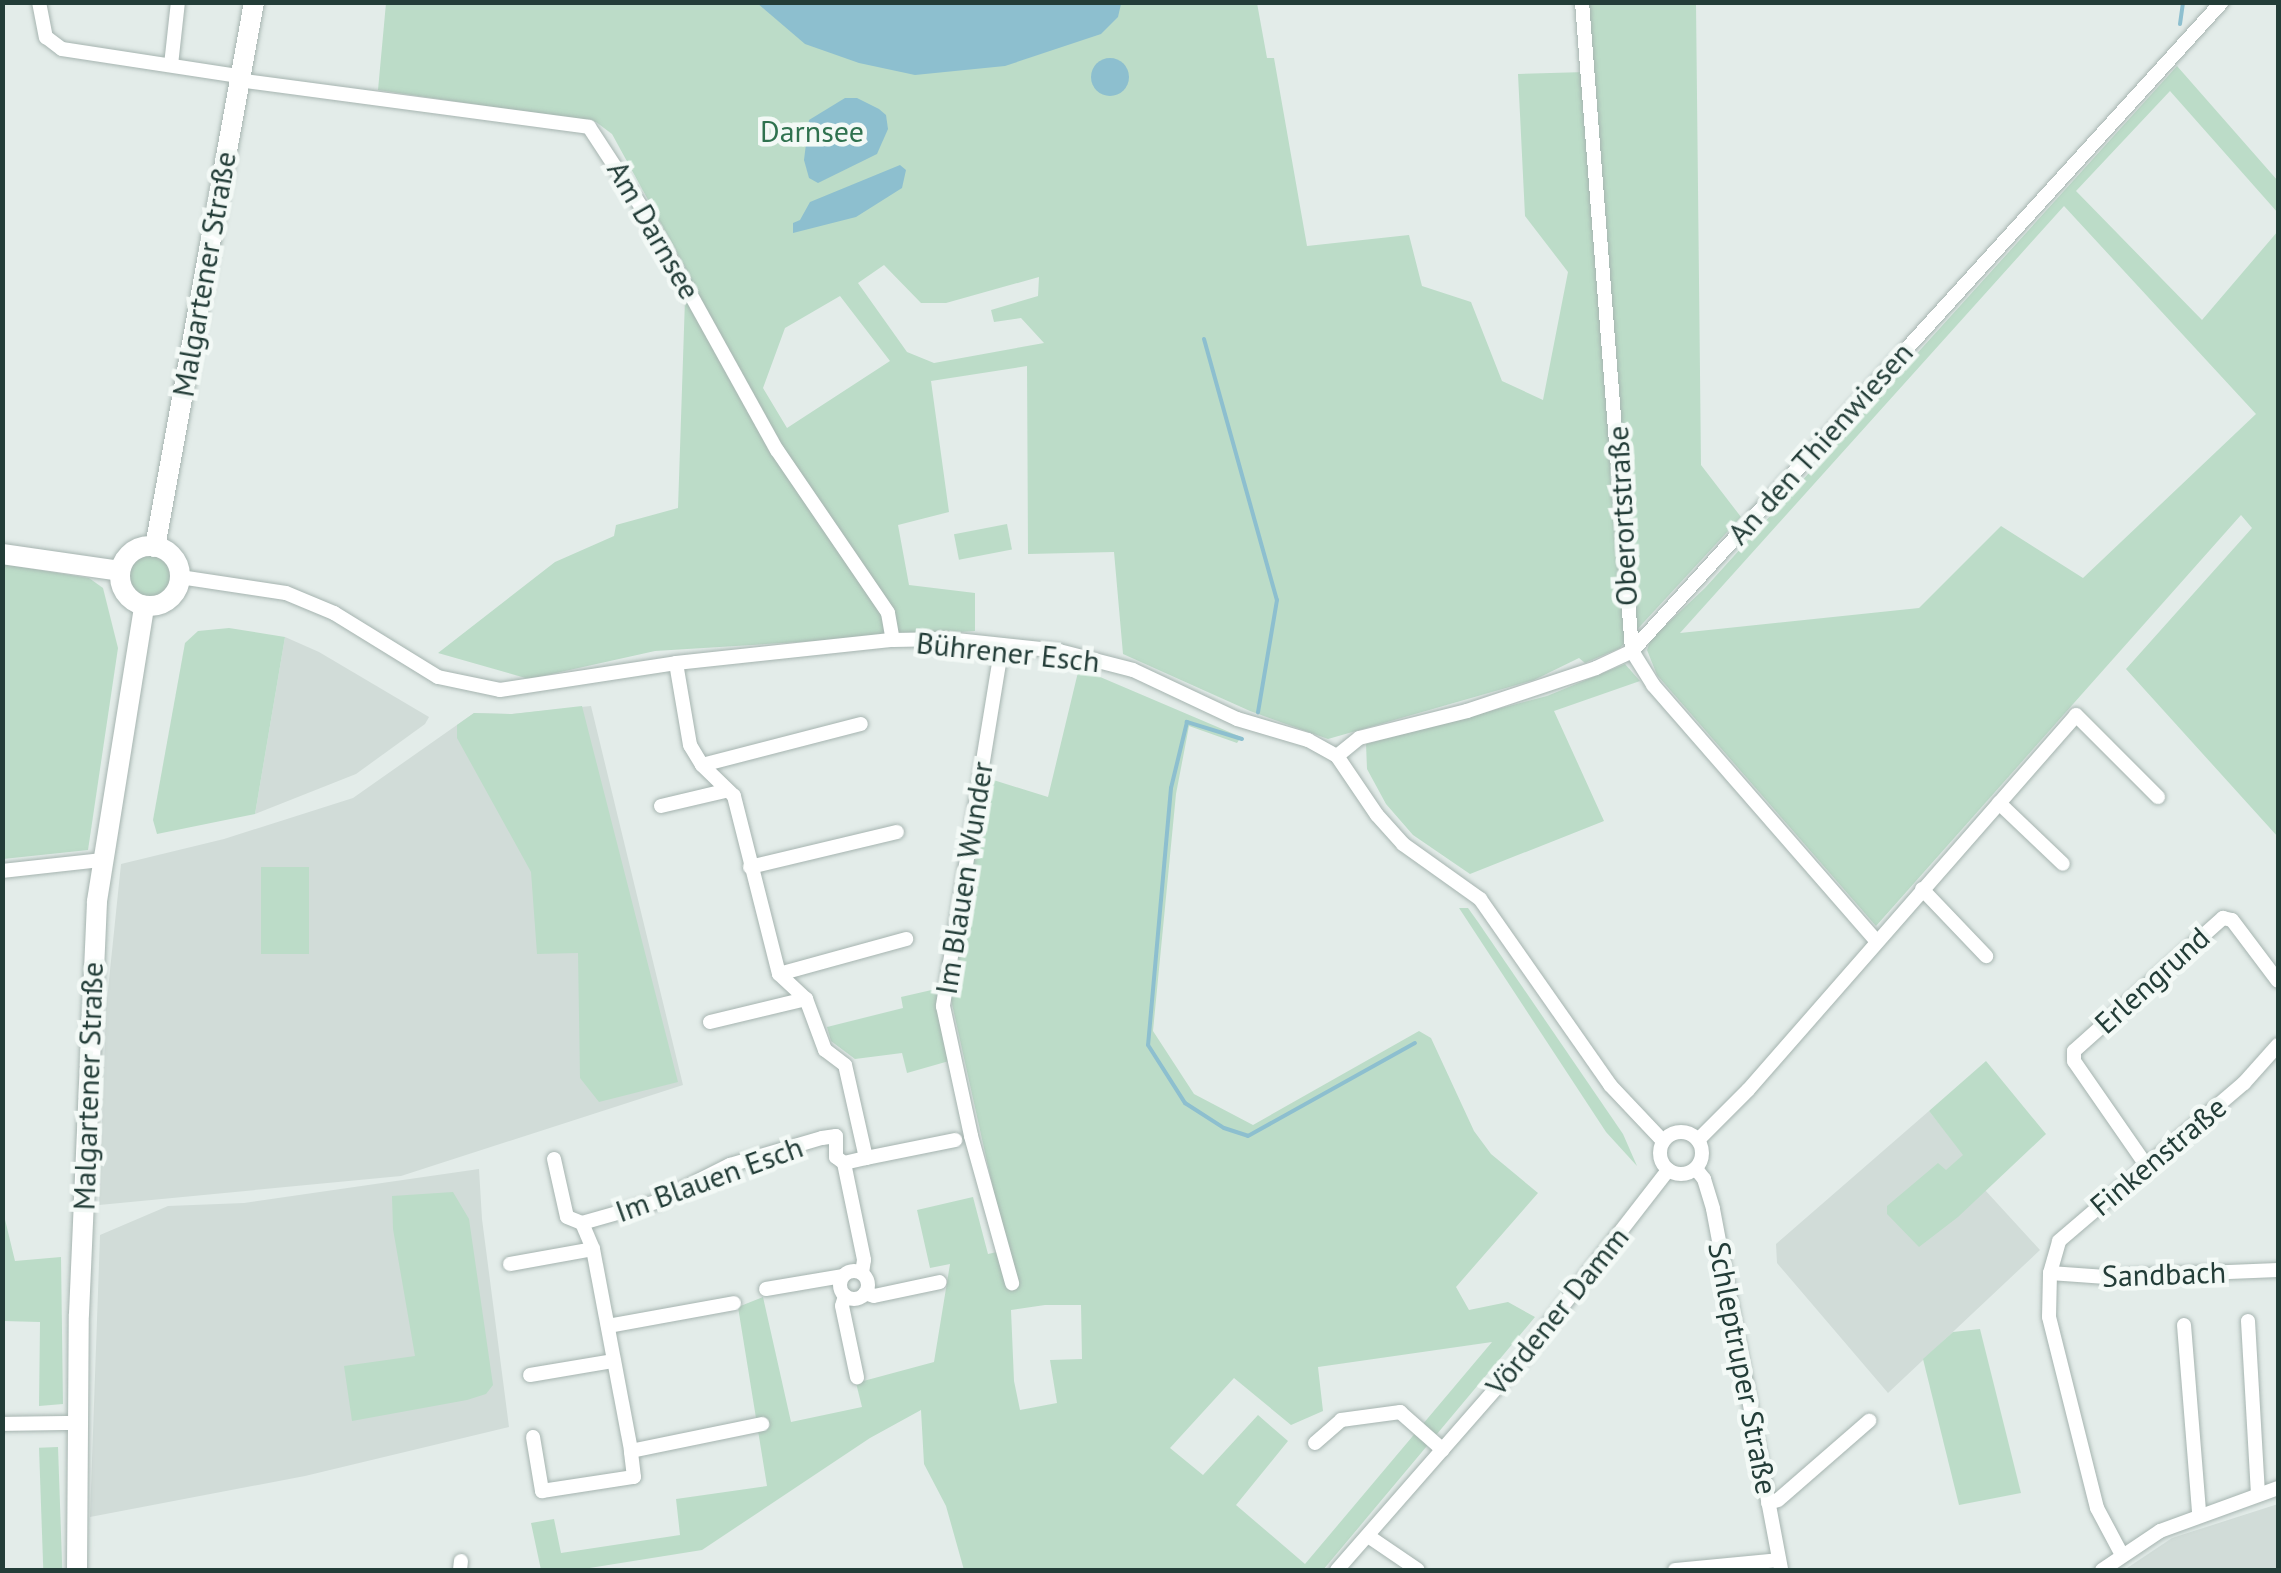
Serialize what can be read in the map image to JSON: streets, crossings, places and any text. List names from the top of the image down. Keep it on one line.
{"streets":{"street":["Am Darnsee","Malgartener Straße","An den Thienwiesen","Oberortstraße","Bührener Esch","Im Blauen Wunder","Erlengrund","Finkenstraße","Im Blauen Esch","Sandbach","Vördener Damm","Schleptruper Straße"]},"crossings":[["Am Darnsee","Malgartener Straße"],["Am Darnsee","Bührener Esch"],["Malgartener Straße","Bührener Esch"],["An den Thienwiesen","Oberortstraße"],["An den Thienwiesen","Bührener Esch"],["Bührener Esch","Im Blauen Wunder"],["Erlengrund","Finkenstraße"],["Finkenstraße","Sandbach"],["Vördener Damm","Schleptruper Straße"]],"parks":["Darnsee"]}
